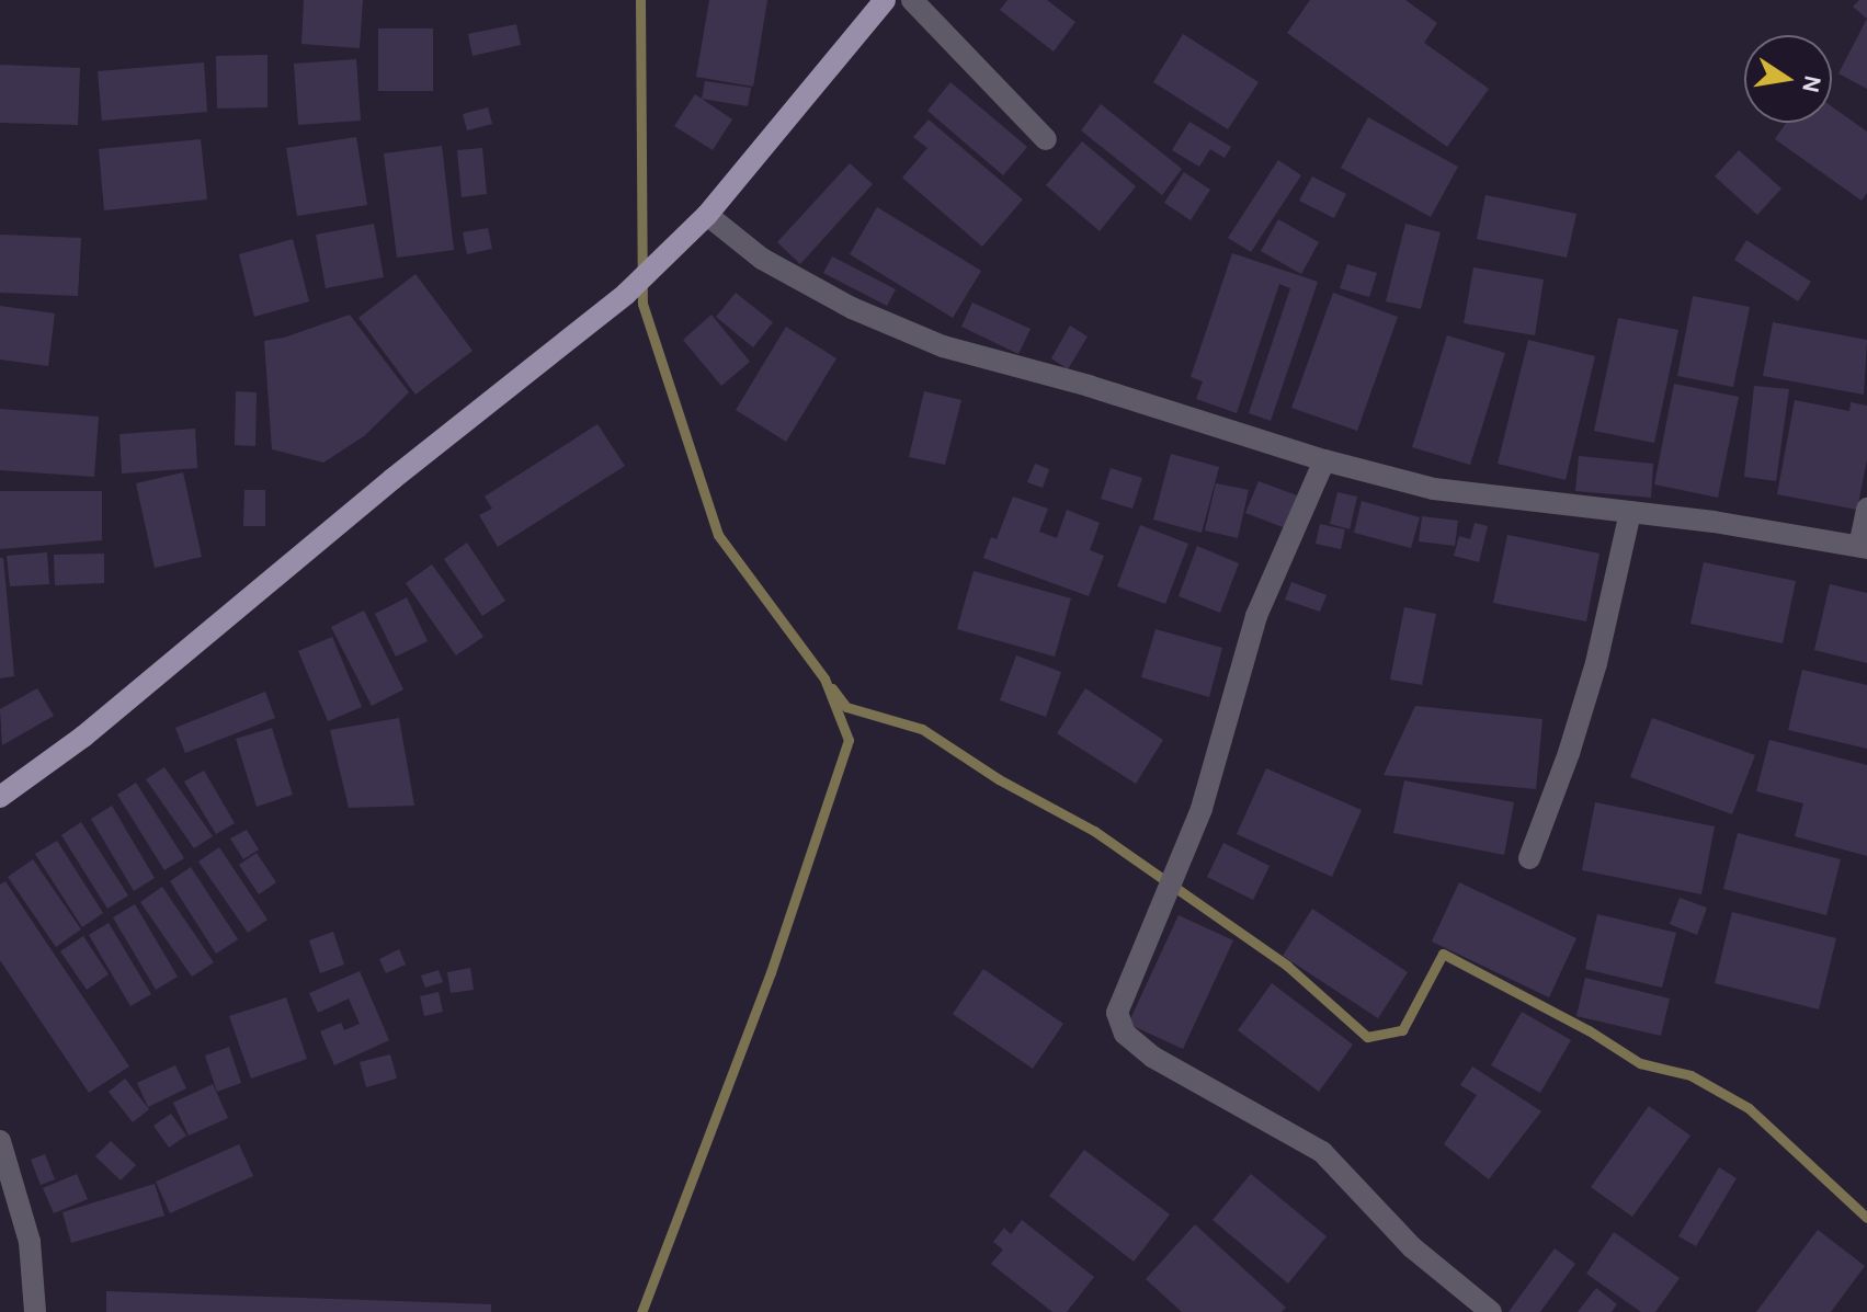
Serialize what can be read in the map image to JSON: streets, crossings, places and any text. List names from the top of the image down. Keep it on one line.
{"north":"right"}
